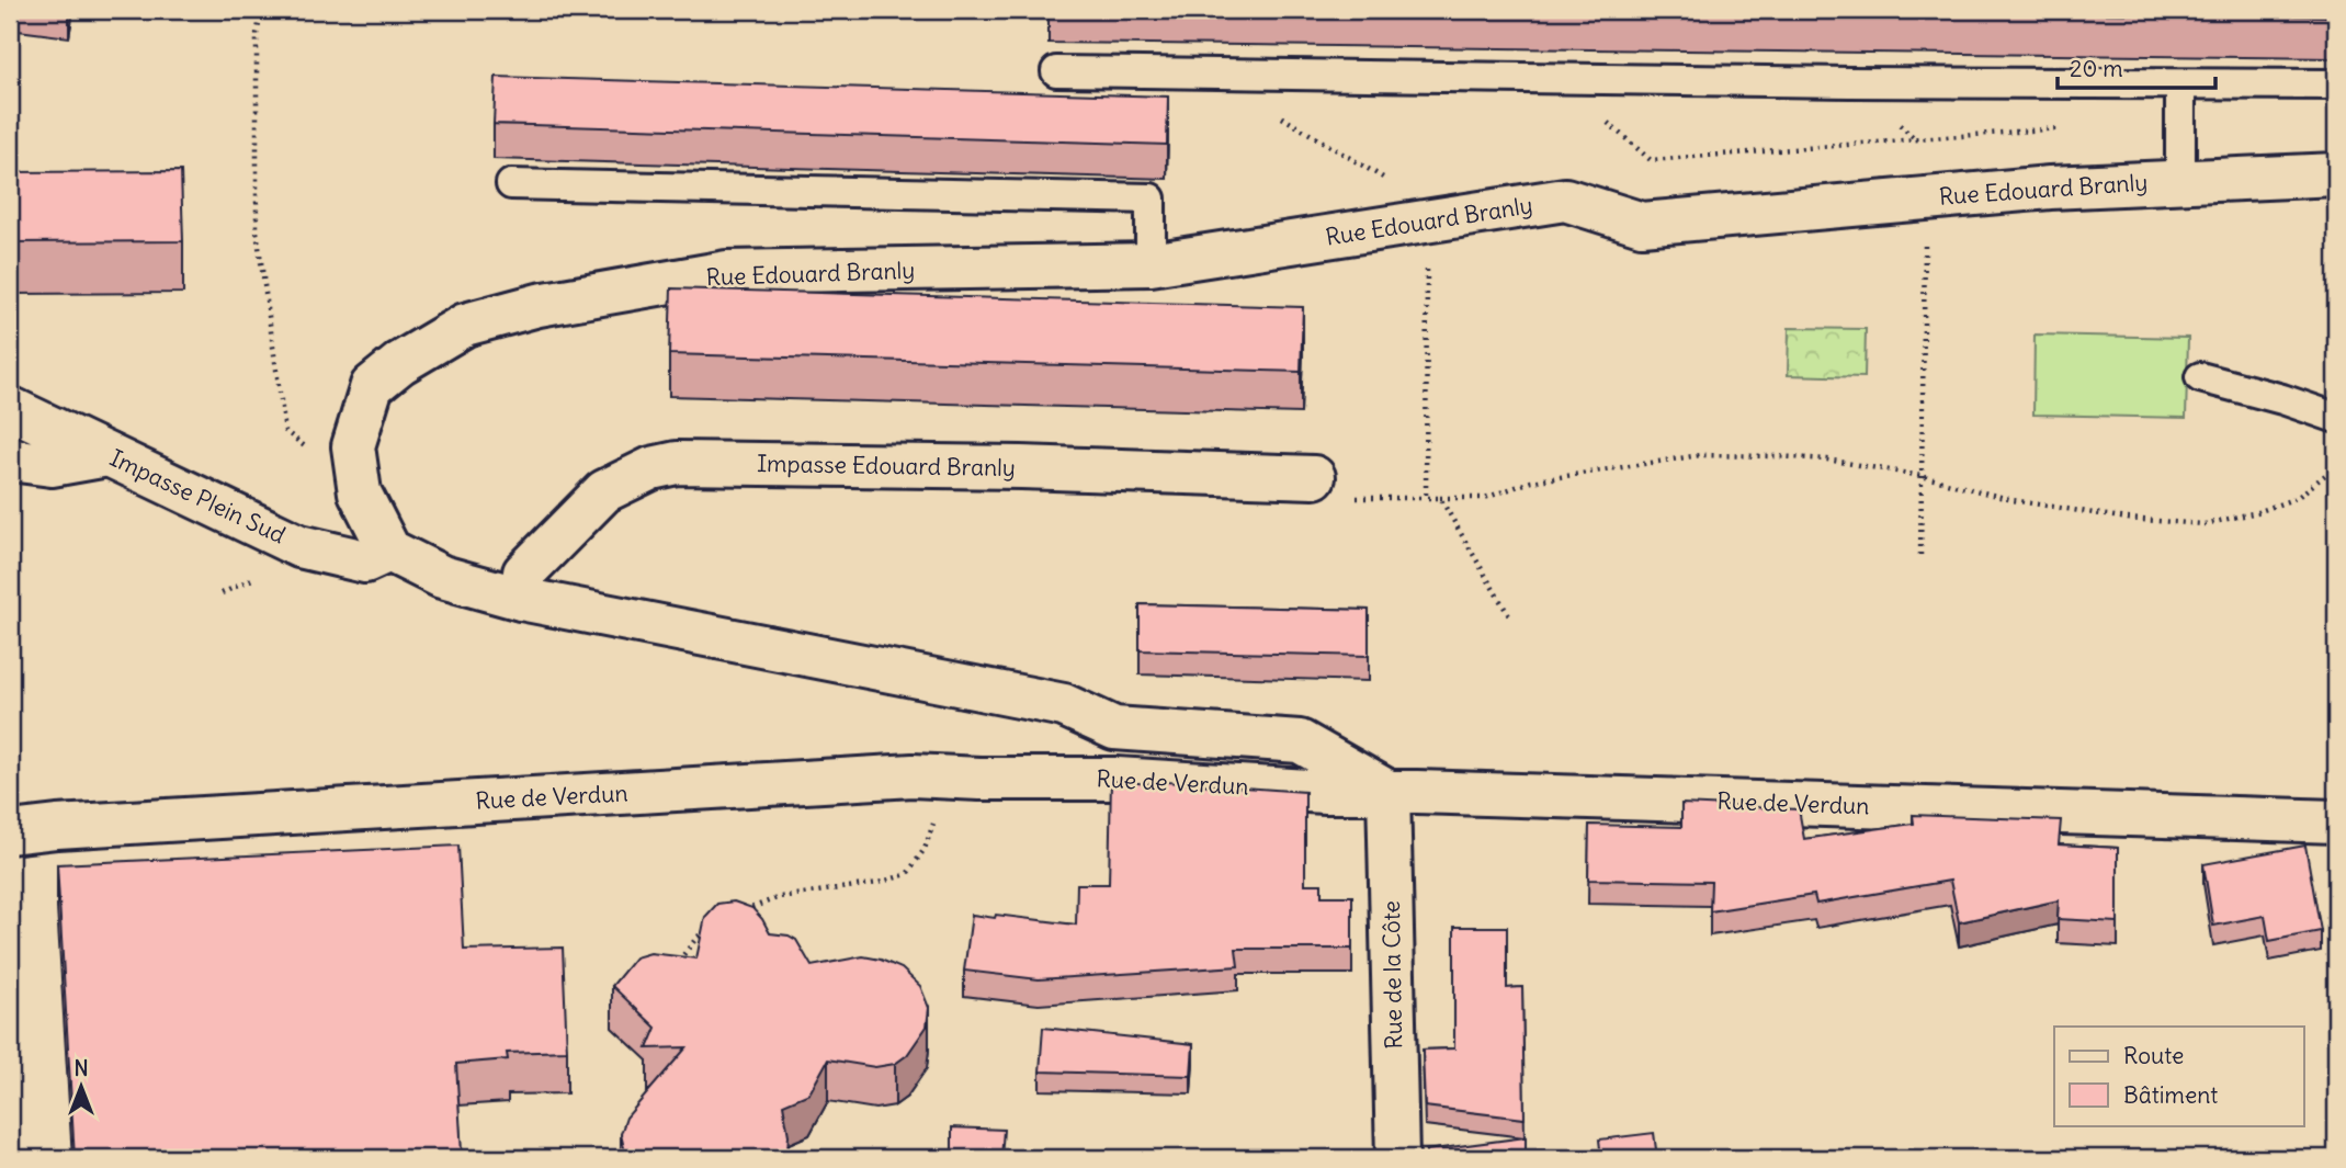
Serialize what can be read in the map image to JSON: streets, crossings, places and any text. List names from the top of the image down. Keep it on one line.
{"streets":{"street":["Rue Edouard Branly","Impasse Edouard Branly","Impasse Plein Sud","Rue de Verdun","Rue de la Côte"]},"crossings":[["Rue Edouard Branly","Impasse Plein Sud"],["Rue de Verdun","Rue de la Côte"]],"legend":["Route","Bâtiment"],"scale_bar":"20 m","north":"top"}
